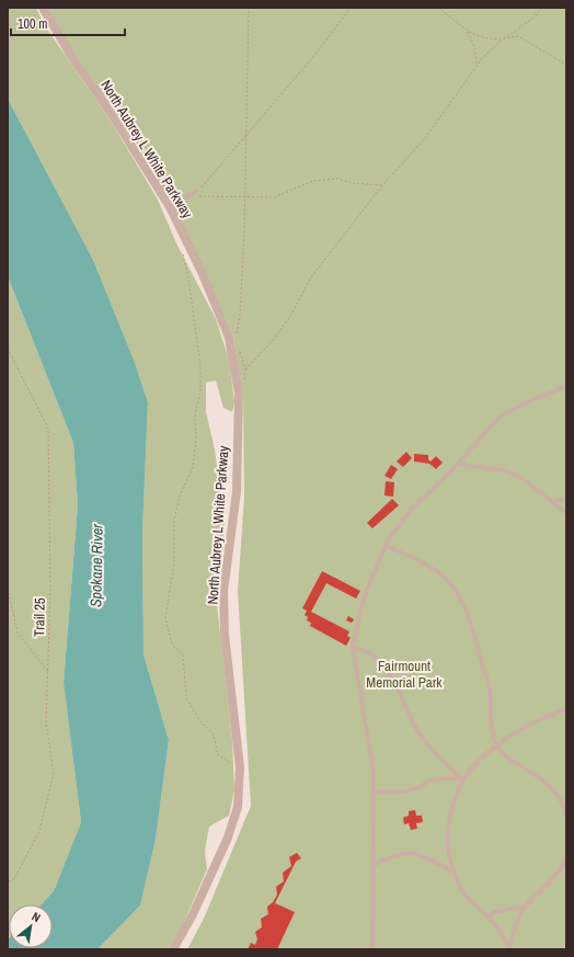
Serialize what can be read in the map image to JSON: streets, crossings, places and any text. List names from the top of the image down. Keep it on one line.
{"streets":{"street":["North Aubrey L White Parkway"],"path":["Trail 25"]},"water":["Spokane River"],"parks":["Fairmount Memorial Park"],"scale_bar":"100 m","north":"top right"}
